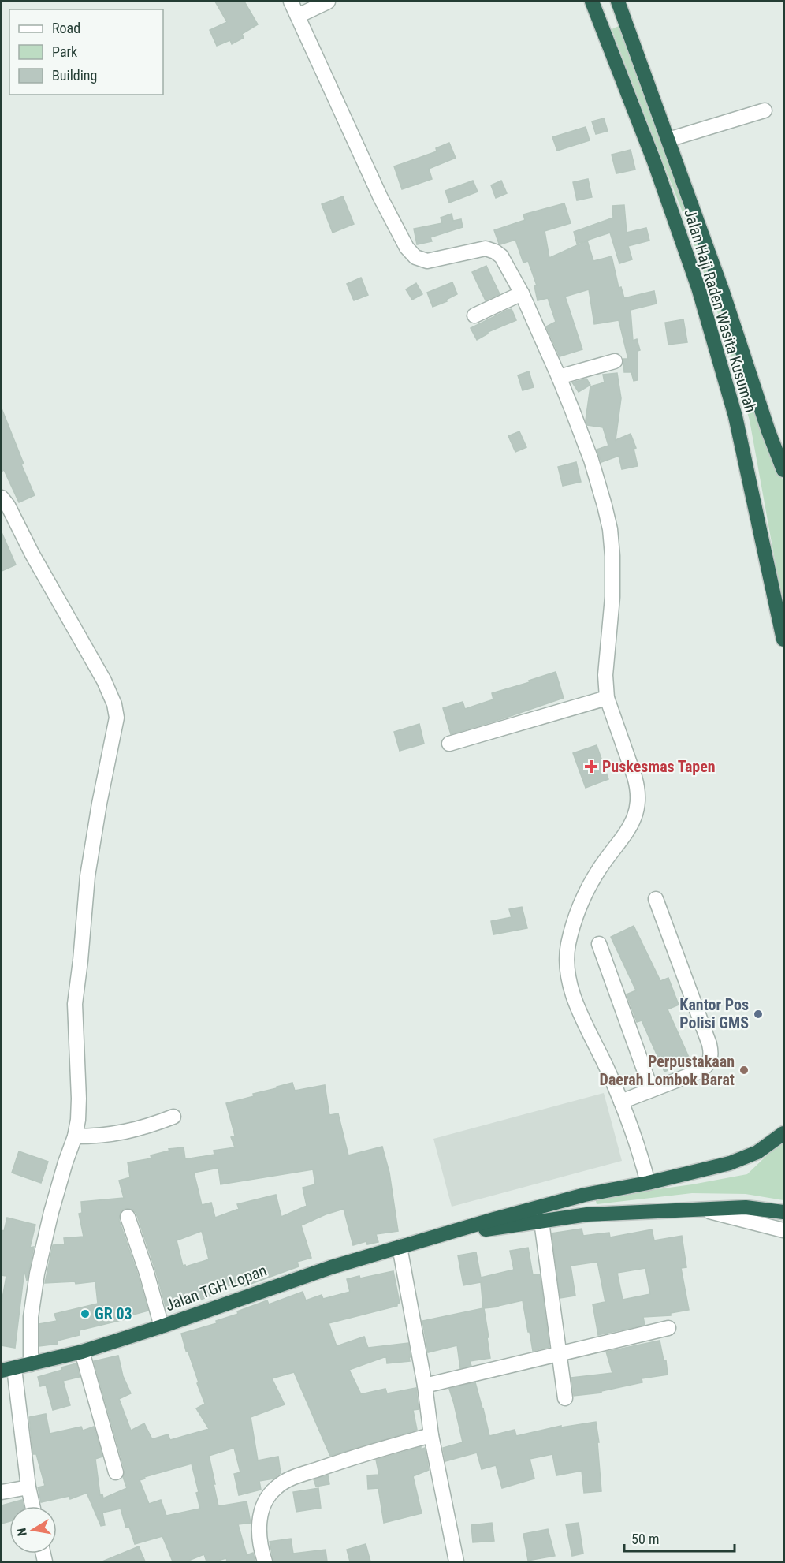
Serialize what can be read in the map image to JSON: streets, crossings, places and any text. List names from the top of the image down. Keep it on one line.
{"streets":{"highway":["Jalan Haji Raden Wasita Kusumah","Jalan TGH Lopan"]},"places":{"health":["Puskesmas Tapen"],"other":["Kantor Pos Polisi GMS","Perpustakaan Daerah Lombok Barat","GR 03"]},"legend":["Road","Park","Building"],"scale_bar":"50 m","north":"left"}
